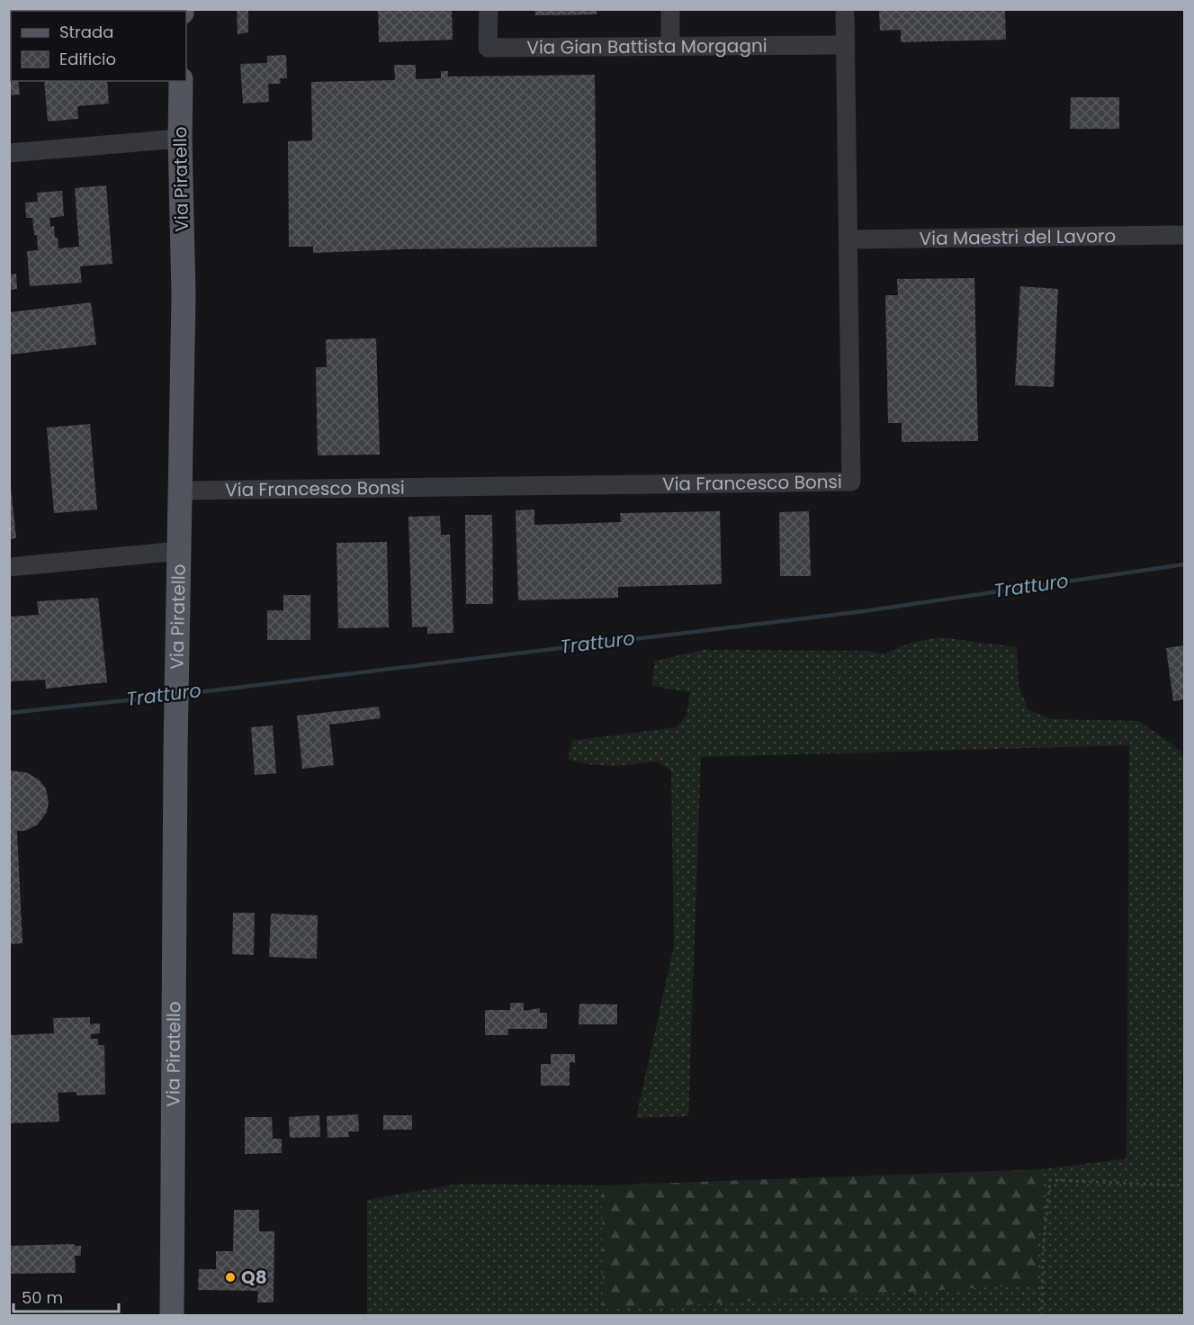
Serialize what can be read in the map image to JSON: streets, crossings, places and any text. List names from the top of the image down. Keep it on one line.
{"streets":{"main road":["Via Piratello"],"street":["Via Gian Battista Morgagni","Via Maestri del Lavoro","Via Francesco Bonsi"]},"crossings":[["Via Gian Battista Morgagni","Via Francesco Bonsi"],["Via Piratello","Via Francesco Bonsi"],["Via Maestri del Lavoro","Via Francesco Bonsi"]],"water":["Tratturo"],"places":["Q8"],"legend":["Strada","Edificio"],"scale_bar":"50 m"}
